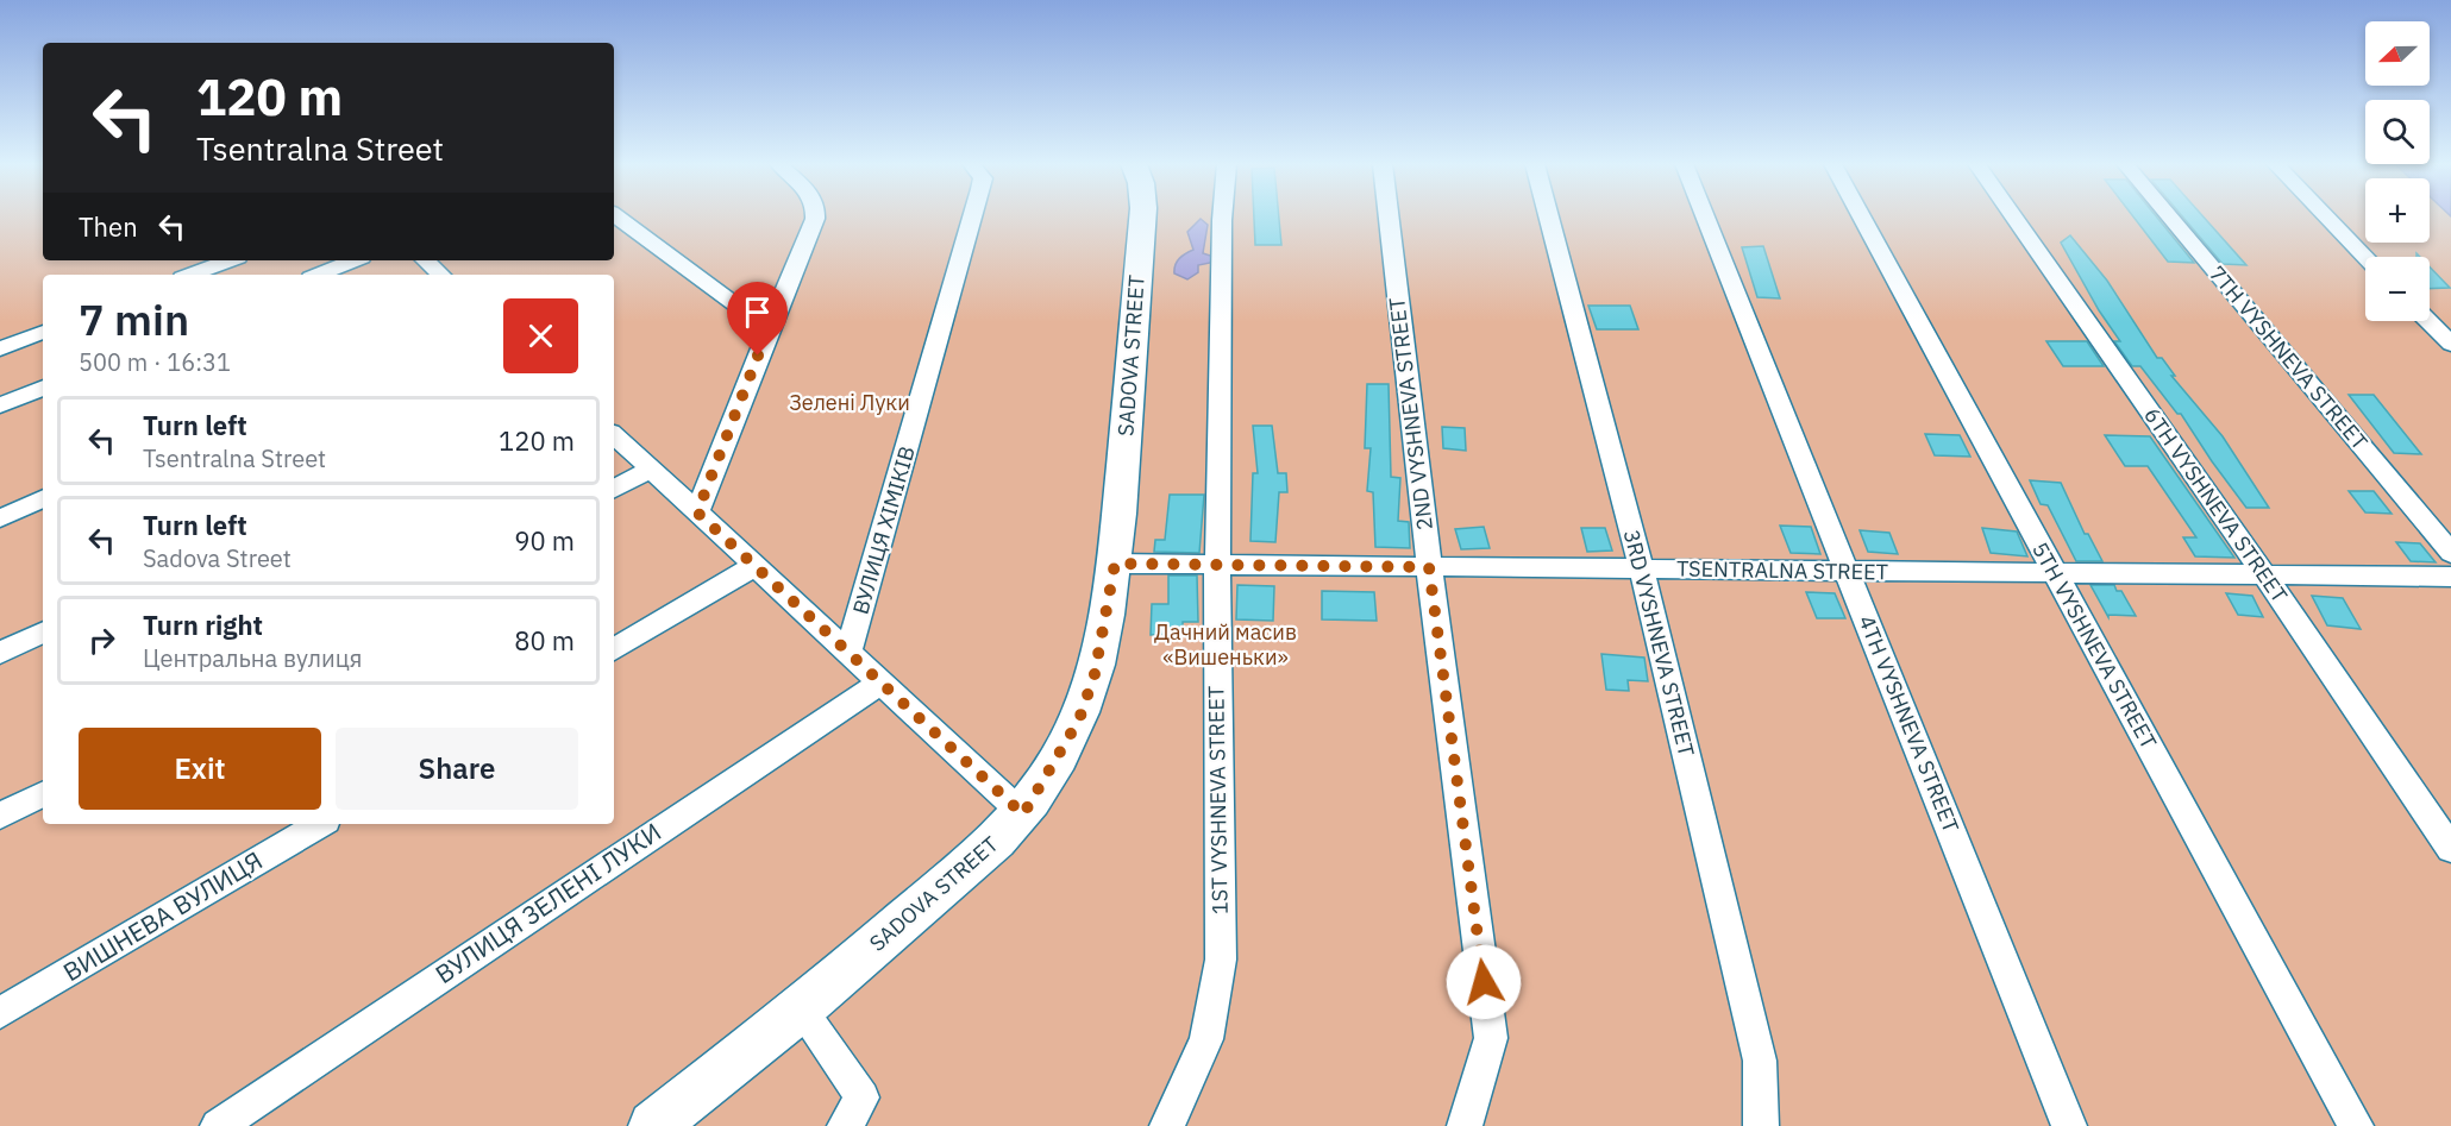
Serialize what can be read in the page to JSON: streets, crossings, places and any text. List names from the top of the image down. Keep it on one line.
{"streets":{"street":["SADOVA STREET","7TH VYSHNEVA STREET","2ND VYSHNEVA STREET","6TH VYSHNEVA STREET","ВУЛИЦЯ ХІМІКІВ","TSENTRALNA STREET","3RD VYSHNEVA STREET","5TH VYSHNEVA STREET","4TH VYSHNEVA STREET","1ST VYSHNEVA STREET","ВУЛИЦЯ ЗЕЛЕНІ ЛУКИ","ВИШНЕВА ВУЛИЦЯ"]},"crossings":[["SADOVA STREET","TSENTRALNA STREET"],["2ND VYSHNEVA STREET","TSENTRALNA STREET"],["6TH VYSHNEVA STREET","TSENTRALNA STREET"],["TSENTRALNA STREET","3RD VYSHNEVA STREET"],["TSENTRALNA STREET","5TH VYSHNEVA STREET"],["TSENTRALNA STREET","4TH VYSHNEVA STREET"],["TSENTRALNA STREET","1ST VYSHNEVA STREET"]],"parks":["Зелені Луки","Дачний масив «Вишеньки»"],"north":"left","page":{"map_buttons":["+","−"],"turn":["120 m","Tsentralna Street"],"then":"Then","heading":["7 min","500 m · 16:31"],"list":[{"name":"Turn left","note":"Tsentralna Street","value":"120 m"},{"name":"Turn left","note":"Sadova Street","value":"90 m"},{"name":"Turn right","note":"Центральна вулиця","value":"80 m"}],"buttons":["Exit","Share"]}}
